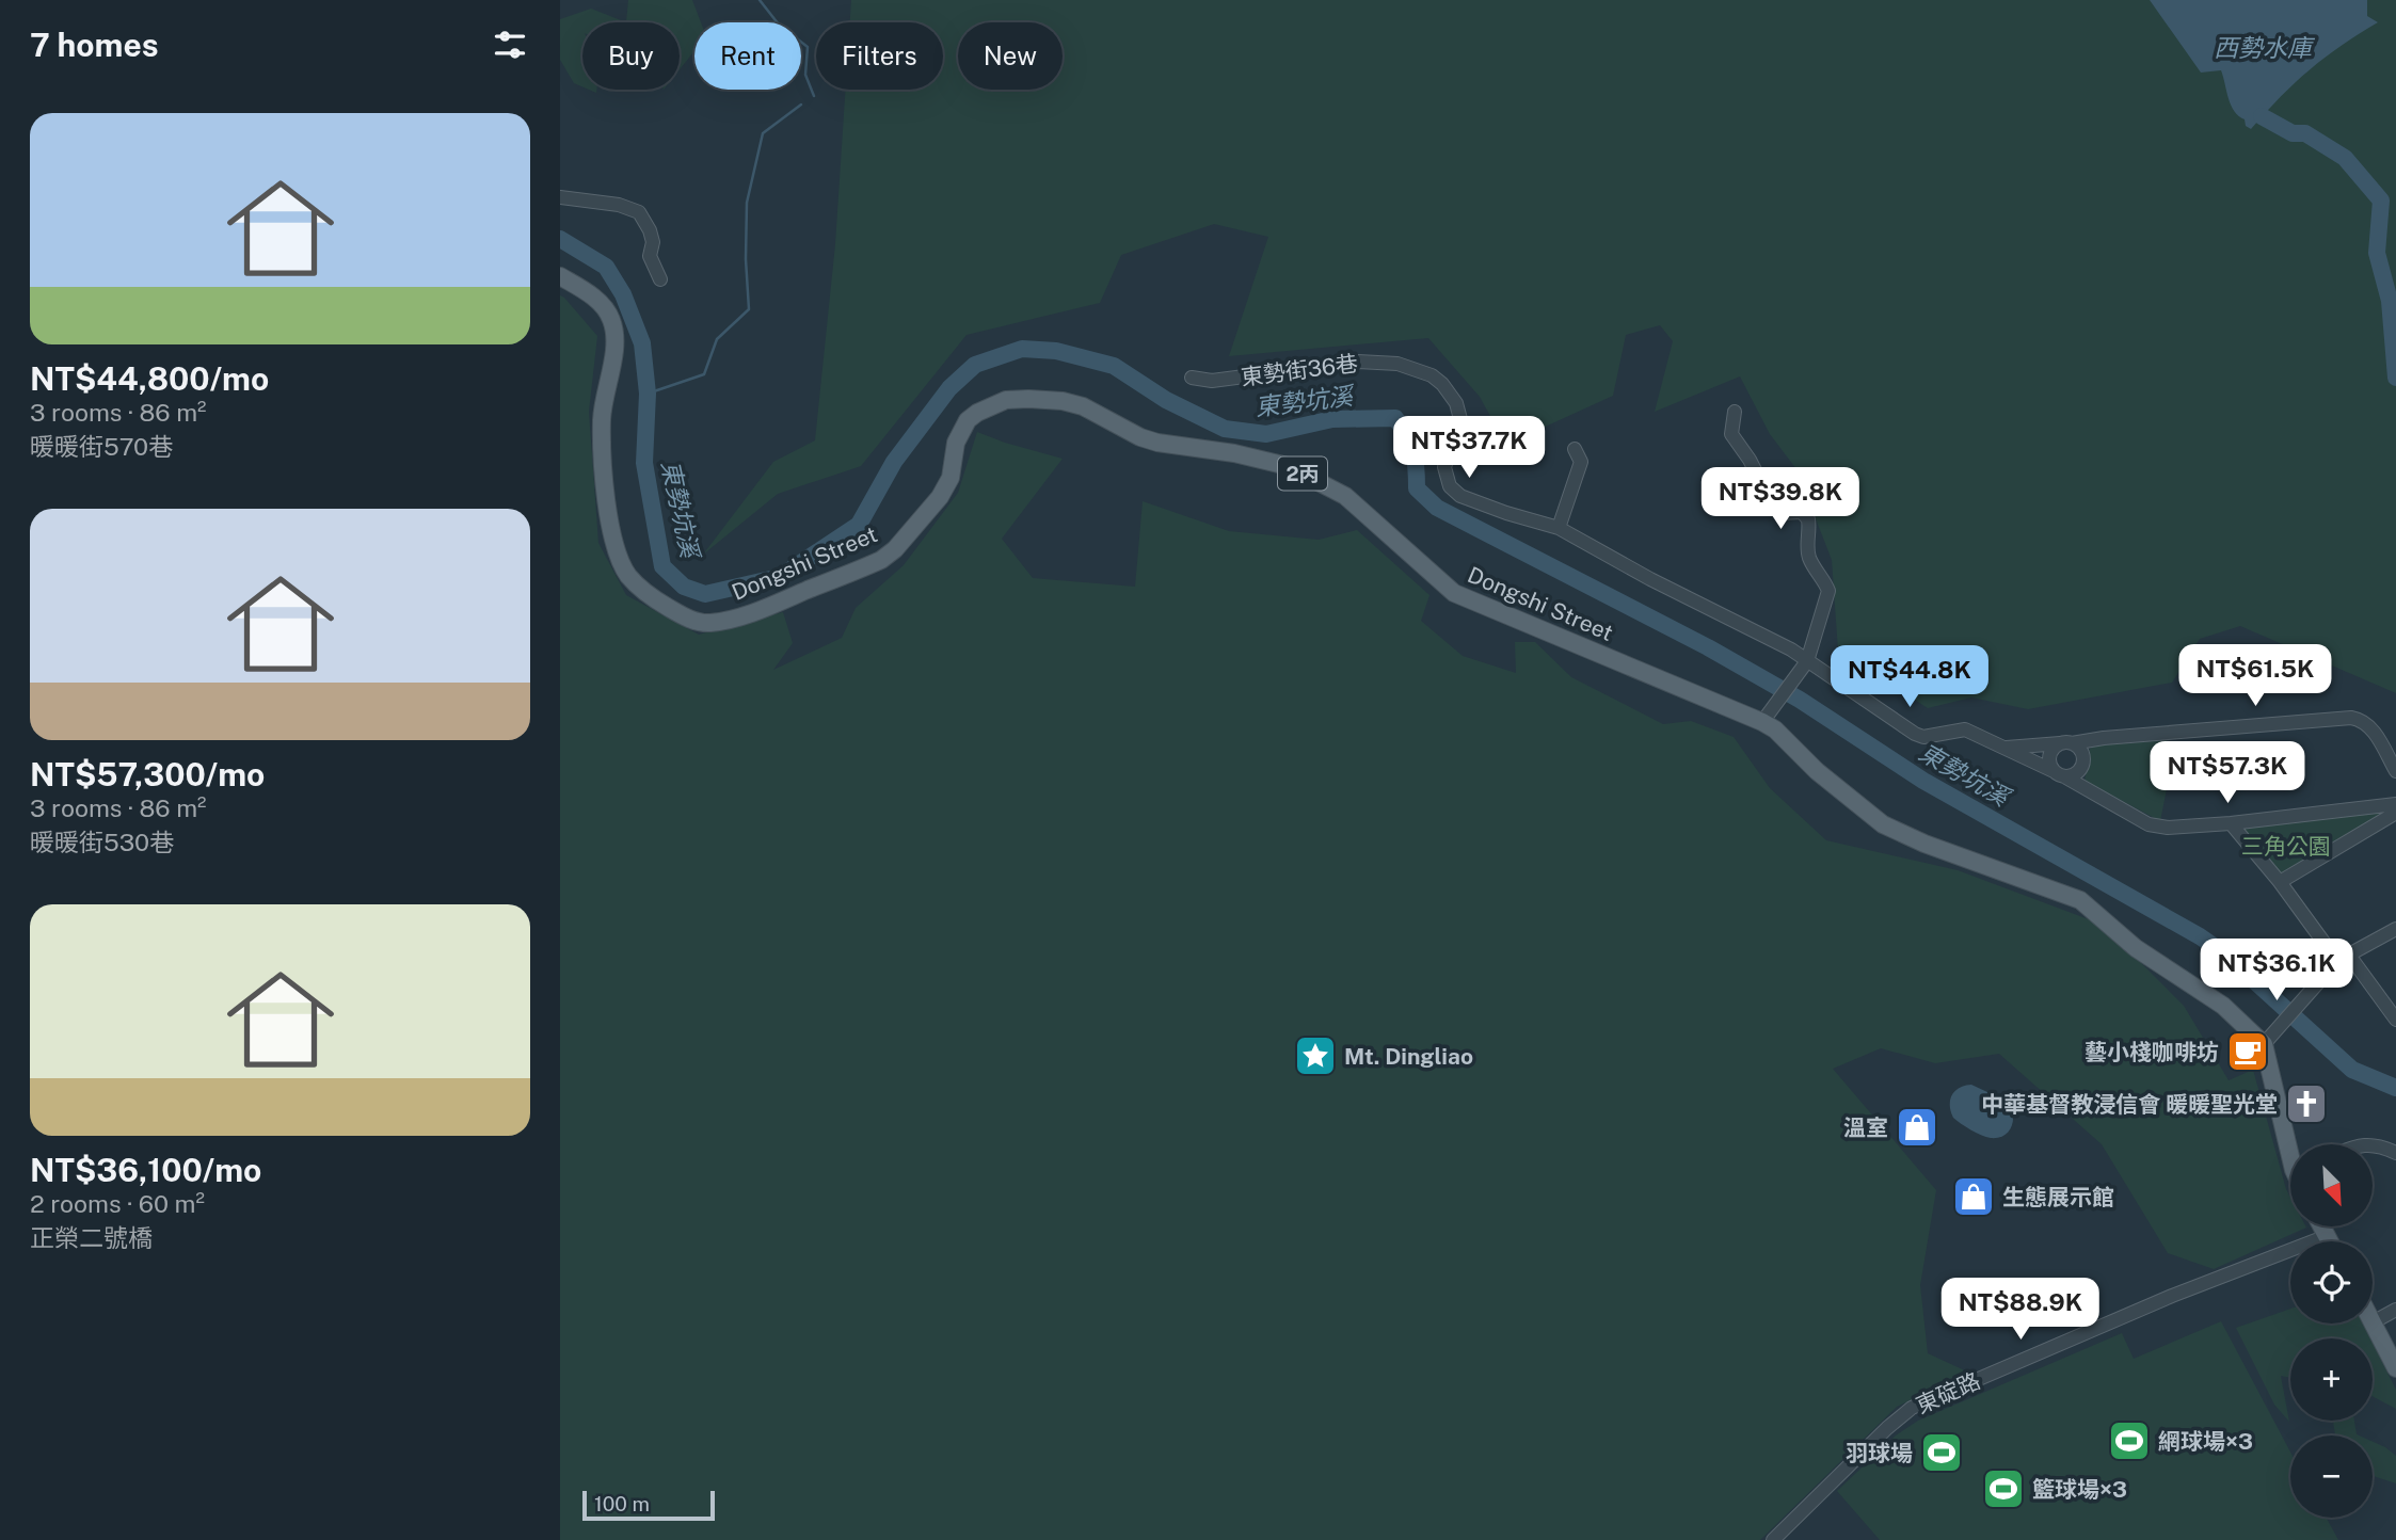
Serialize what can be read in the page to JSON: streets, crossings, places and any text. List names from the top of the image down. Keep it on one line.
{"streets":{"main road":["2丙","Dongshi Street"],"street":["東勢街36巷","東碇路"]},"water":["西勢水庫","東勢坑溪"],"parks":["三角公園"],"places":{"cafe":["藝小棧咖啡坊"],"place":["Mt. Dingliao"],"church":["中華基督教浸信會 暖暖聖光堂"],"shop":["溫室","生態展示館"],"sports":["網球場×3","羽球場","籃球場×3"]},"scale_bar":"100 m","north":"bottom right","page":{"heading":"7 homes","chip":["Buy","Rent","Filters","New"],"list":[{"name":"NT$44,800/mo","note":"3 rooms · 86 m² · 暖暖街570巷"},{"name":"NT$57,300/mo","note":"3 rooms · 86 m² · 暖暖街530巷"},{"name":"NT$36,100/mo","note":"2 rooms · 60 m² · 正榮二號橋"}],"price":["NT$37.7K","NT$39.8K","NT$61.5K","NT$44.8K","NT$57.3K","NT$36.1K","NT$88.9K"],"map_buttons":["+","−"],"scale":"100 m"}}
